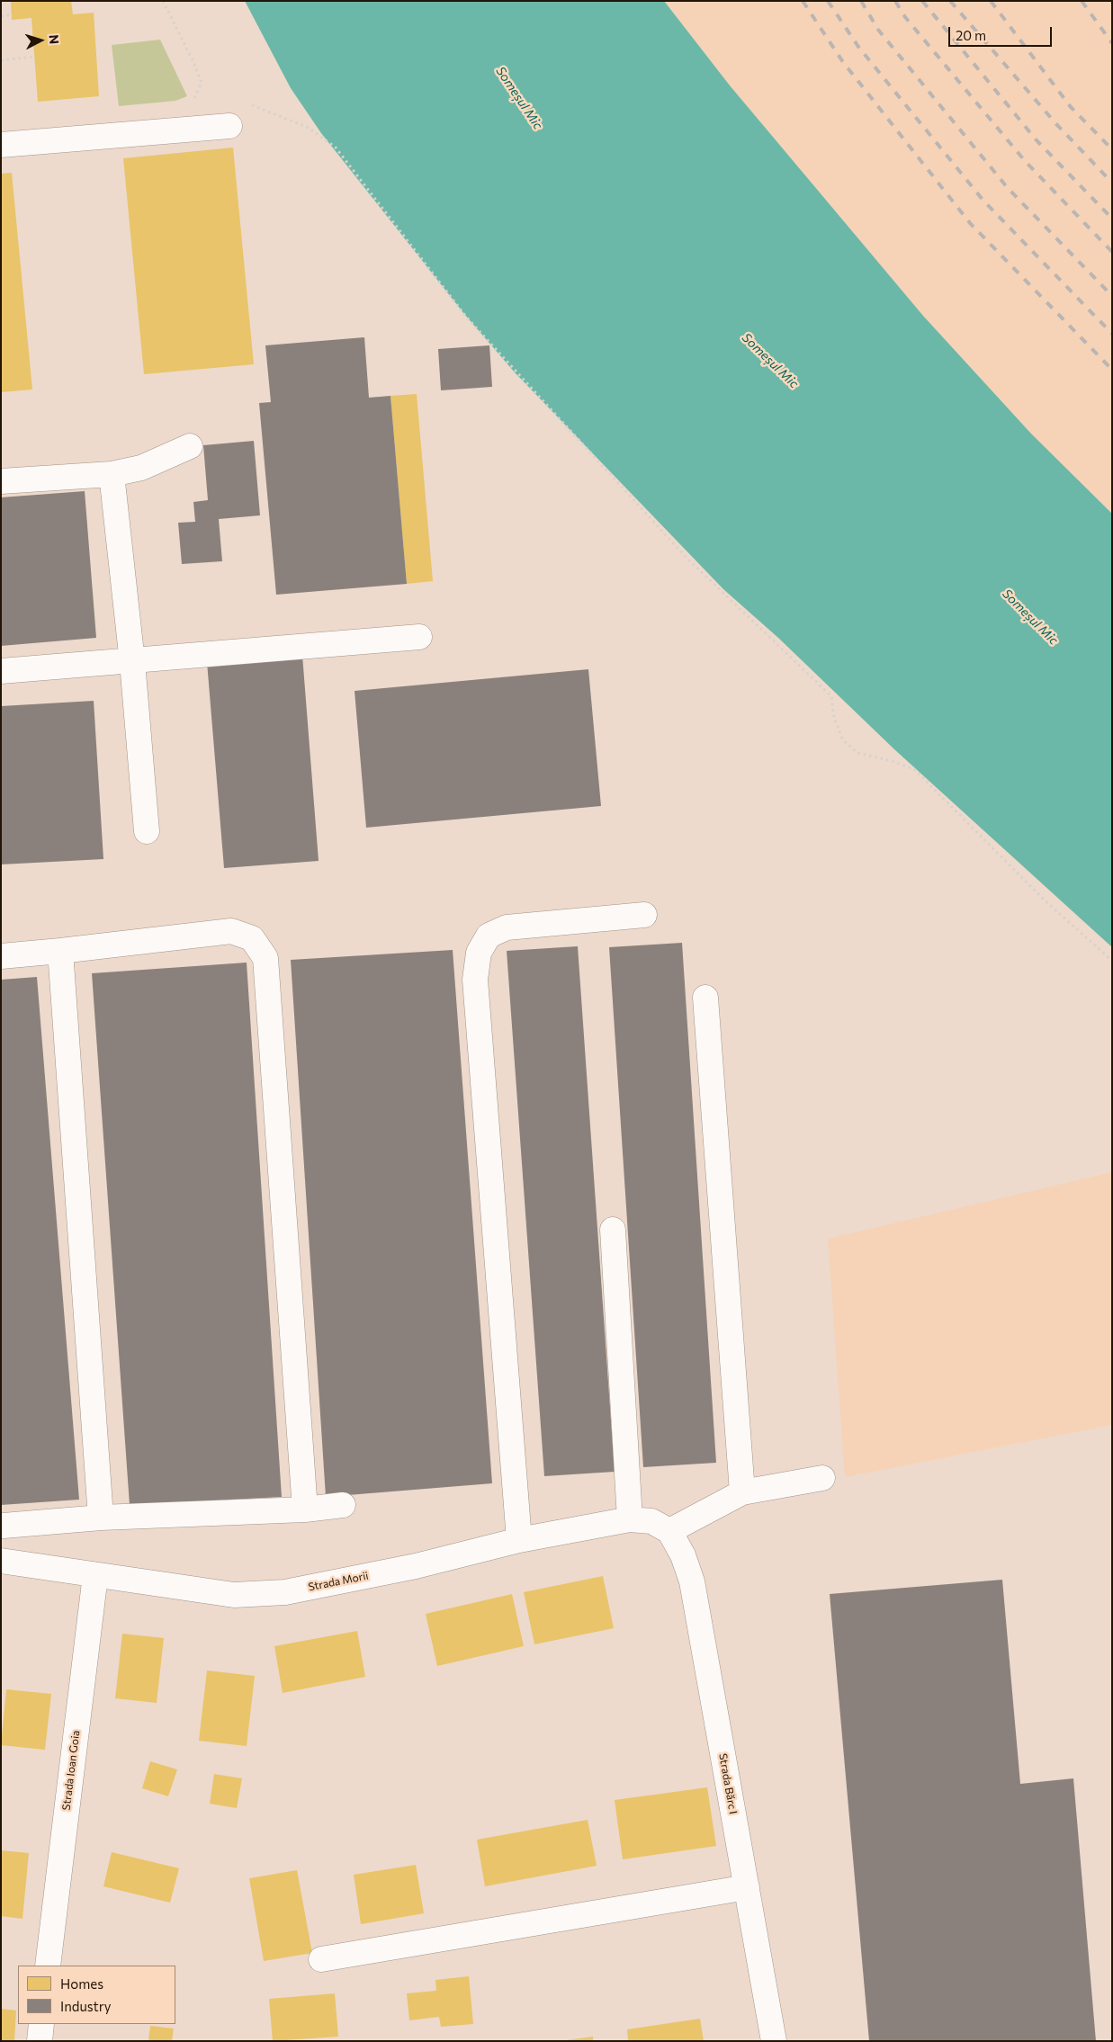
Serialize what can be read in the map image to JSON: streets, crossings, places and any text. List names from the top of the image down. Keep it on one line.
{"streets":{"street":["Strada Morii","Strada Ioan Goia","Strada Bărc I"]},"crossings":[["Strada Morii","Strada Ioan Goia"],["Strada Morii","Strada Bărc I"]],"water":["Someșul Mic"],"legend":["Homes","Industry"],"scale_bar":"20 m","north":"right"}
